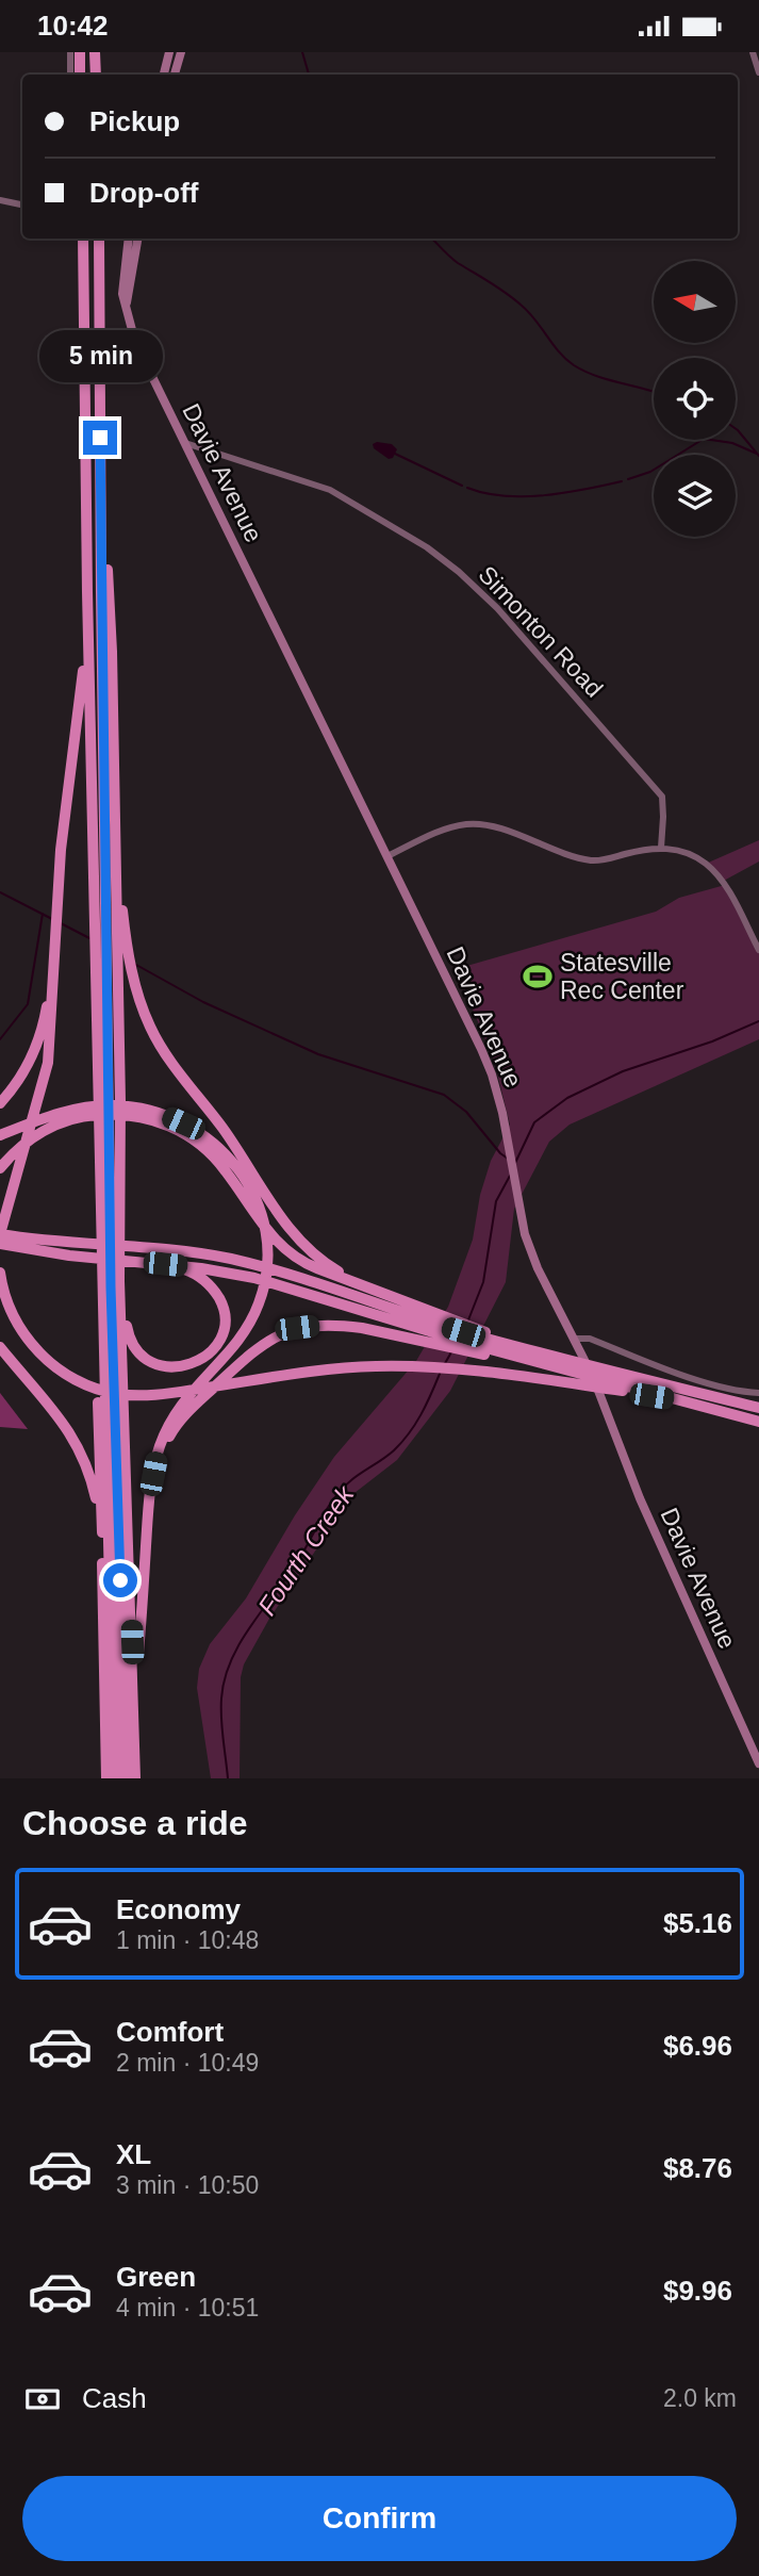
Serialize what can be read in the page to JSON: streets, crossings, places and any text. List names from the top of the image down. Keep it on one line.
{"streets":{"main road":["Davie Avenue"],"street":["Simonton Road"]},"crossings":[["Davie Avenue","Simonton Road"]],"water":["Fourth Creek"],"places":{"sports":["Statesville Rec Center"]},"north":"left","page":{"status":"10:42","banner":["Pickup","Drop-off"],"bubble":"5 min","heading":"Choose a ride","list":[{"name":"Economy","note":"1 min · 10:48","value":"$5.16"},{"name":"Comfort","note":"2 min · 10:49","value":"$6.96"},{"name":"XL","note":"3 min · 10:50","value":"$8.76"},{"name":"Green","note":"4 min · 10:51","value":"$9.96"}],"pay":["Cash","2.0 km"],"buttons":"Confirm"}}
